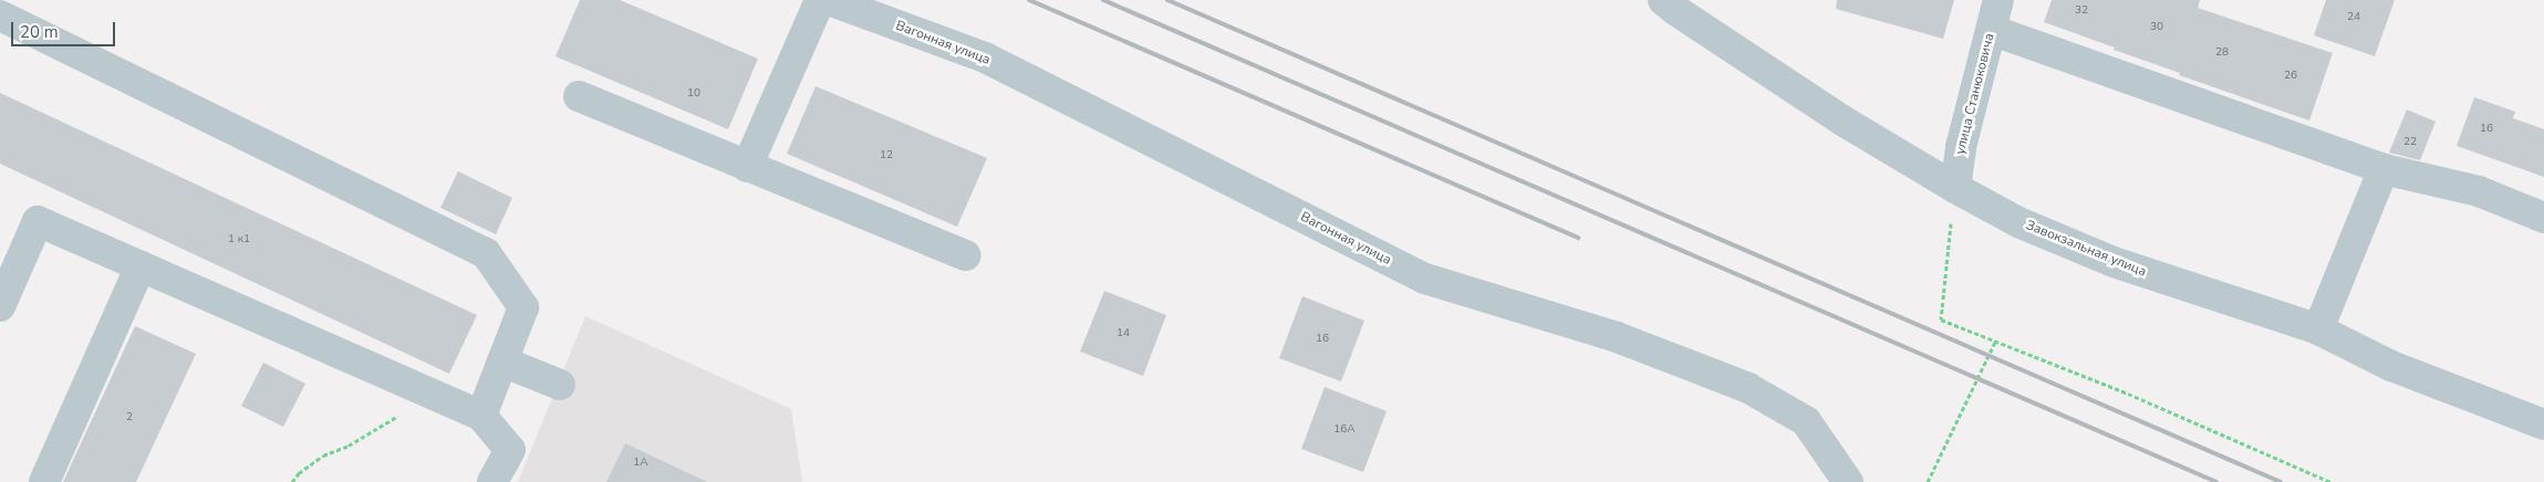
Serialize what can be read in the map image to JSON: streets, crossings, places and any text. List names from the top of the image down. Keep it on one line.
{"streets":{"street":["Вагонная улица","улица Станюковича","Завокзальная улица"]},"crossings":[["улица Станюковича","Завокзальная улица"]],"house_numbers":["32","24","30","28","26","10","16","22","12","1 к1","14","16","2","16А","1А"],"scale_bar":"20 m"}
